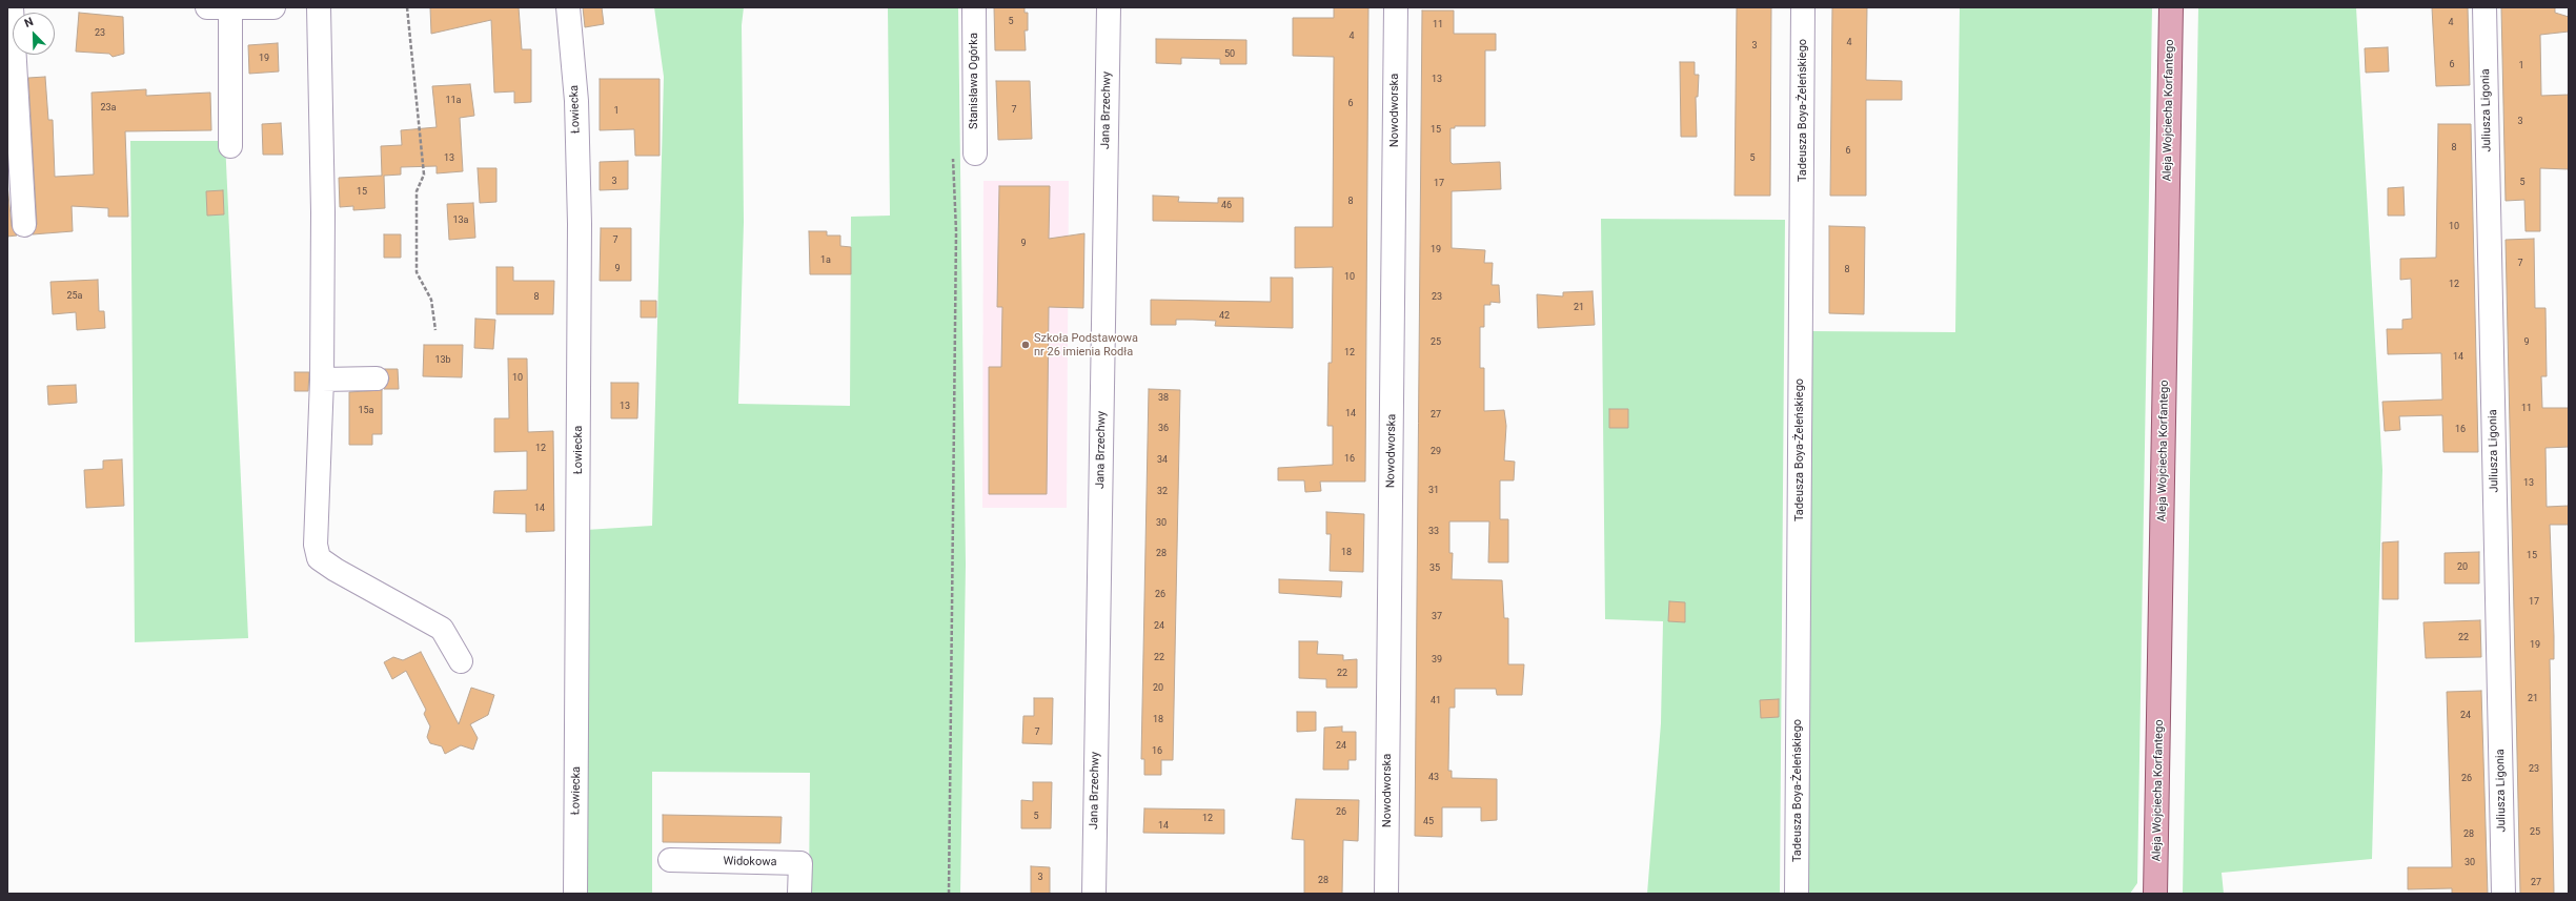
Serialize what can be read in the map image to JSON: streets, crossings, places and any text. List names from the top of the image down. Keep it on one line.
{"streets":{"main road":["Aleja Wojciecha Korfantego"],"street":["Stanisława Ogórka","Łowiecka","Jana Brzechwy","Nowodworska","Tadeusza Boya-Żeleńskiego","Juliusza Ligonia","Widokowa"]},"places":["Szkoła Podstawowa nr 26 imienia Rodła"],"house_numbers":["5","4","11","23","4","4","3","50","19","6","1","13","11a","6","23a","7","1","3","15","8","6","13","5","3","5","17","15","8","46","13a","10","7","9","19","1a","7","9","8","10","12","25a","8","23","21","42","25","9","12","14","13b","10","38","13","11","15a","14","27","36","16","12","29","16","34","13","31","32","14","30","33","18","28","15","20","35","26","17","37","24","22","19","22","39","22","20","21","41","24","18","7","24","16","23","43","26","26","5","12","45","14","25","28","30","3","28","27"],"north":"top left"}
